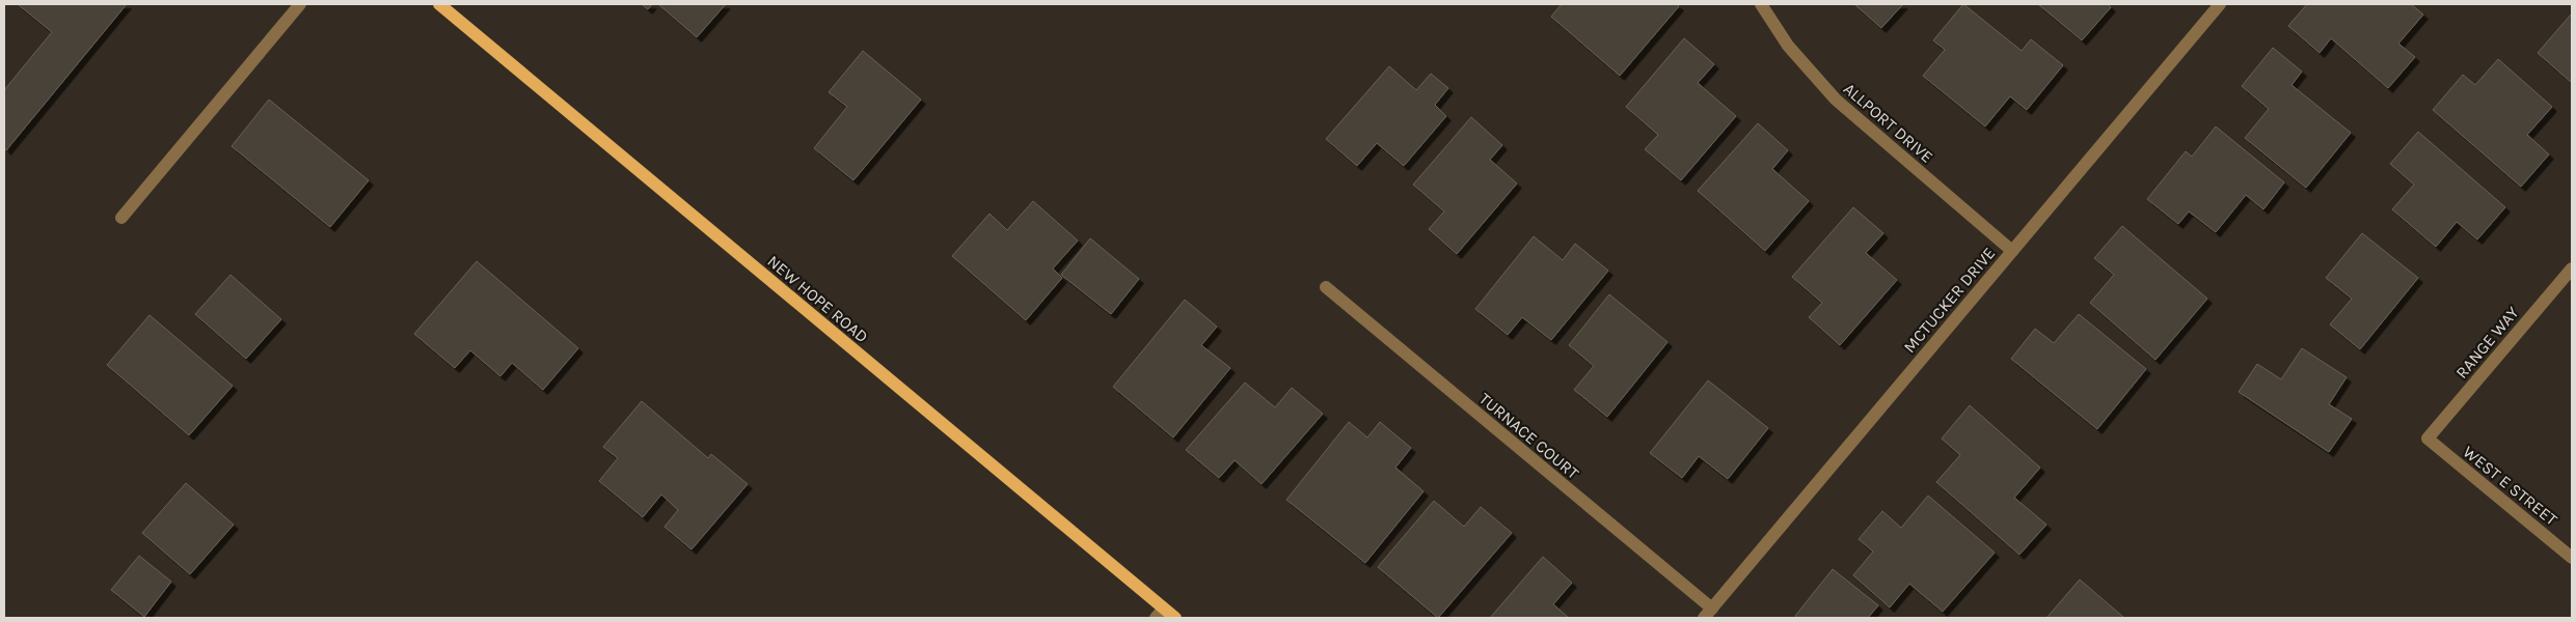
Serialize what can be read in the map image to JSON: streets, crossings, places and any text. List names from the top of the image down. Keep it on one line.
{"streets":{"main road":["NEW HOPE ROAD"],"street":["ALLPORT DRIVE","MCTUCKER DRIVE","RANGE WAY","TURNACE COURT","WEST E STREET"]},"crossings":[["ALLPORT DRIVE","MCTUCKER DRIVE"],["MCTUCKER DRIVE","TURNACE COURT"],["RANGE WAY","WEST E STREET"]]}
